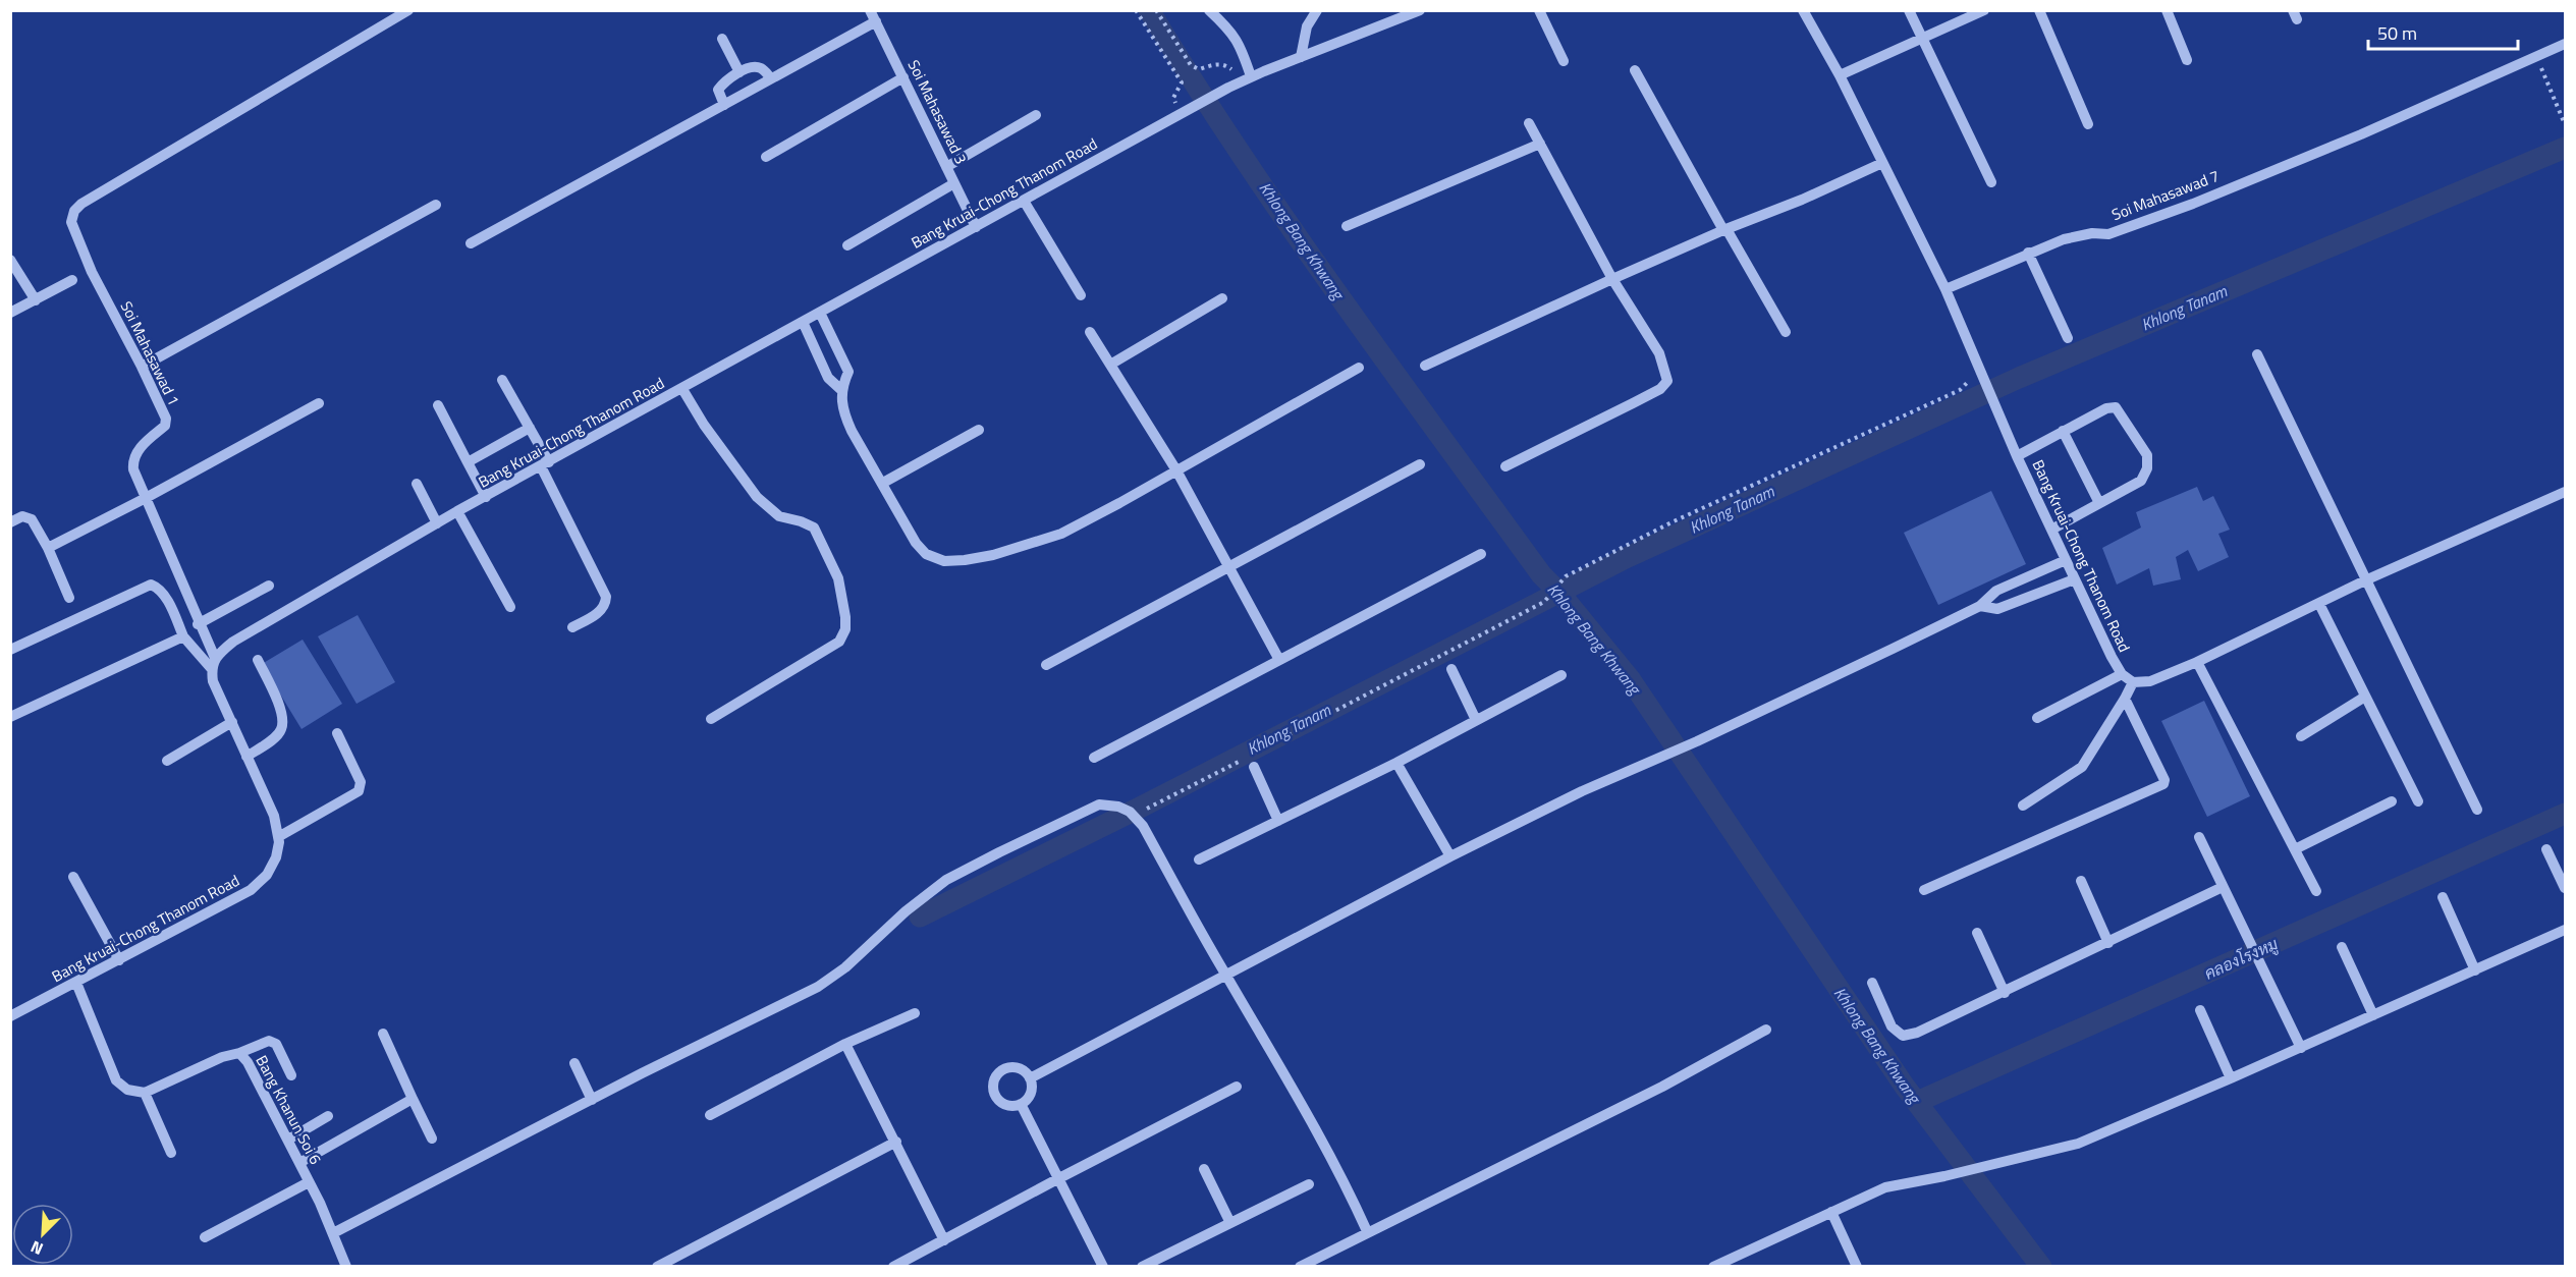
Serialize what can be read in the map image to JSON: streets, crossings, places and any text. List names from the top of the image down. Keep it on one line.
{"streets":{"street":["Soi Mahasawad 3","Bang Kruai-Chong Thanom Road","Soi Mahasawad 7","Soi Mahasawad 1","Bang Khanun Soi 6"]},"crossings":[["Soi Mahasawad 3","Bang Kruai-Chong Thanom Road"],["Bang Kruai-Chong Thanom Road","Soi Mahasawad 7"],["Bang Kruai-Chong Thanom Road","Soi Mahasawad 1"]],"water":["Khlong Bang Khwang","Khlong Tanam","คลองโรงหมู"],"scale_bar":"50 m","north":"bottom left"}
